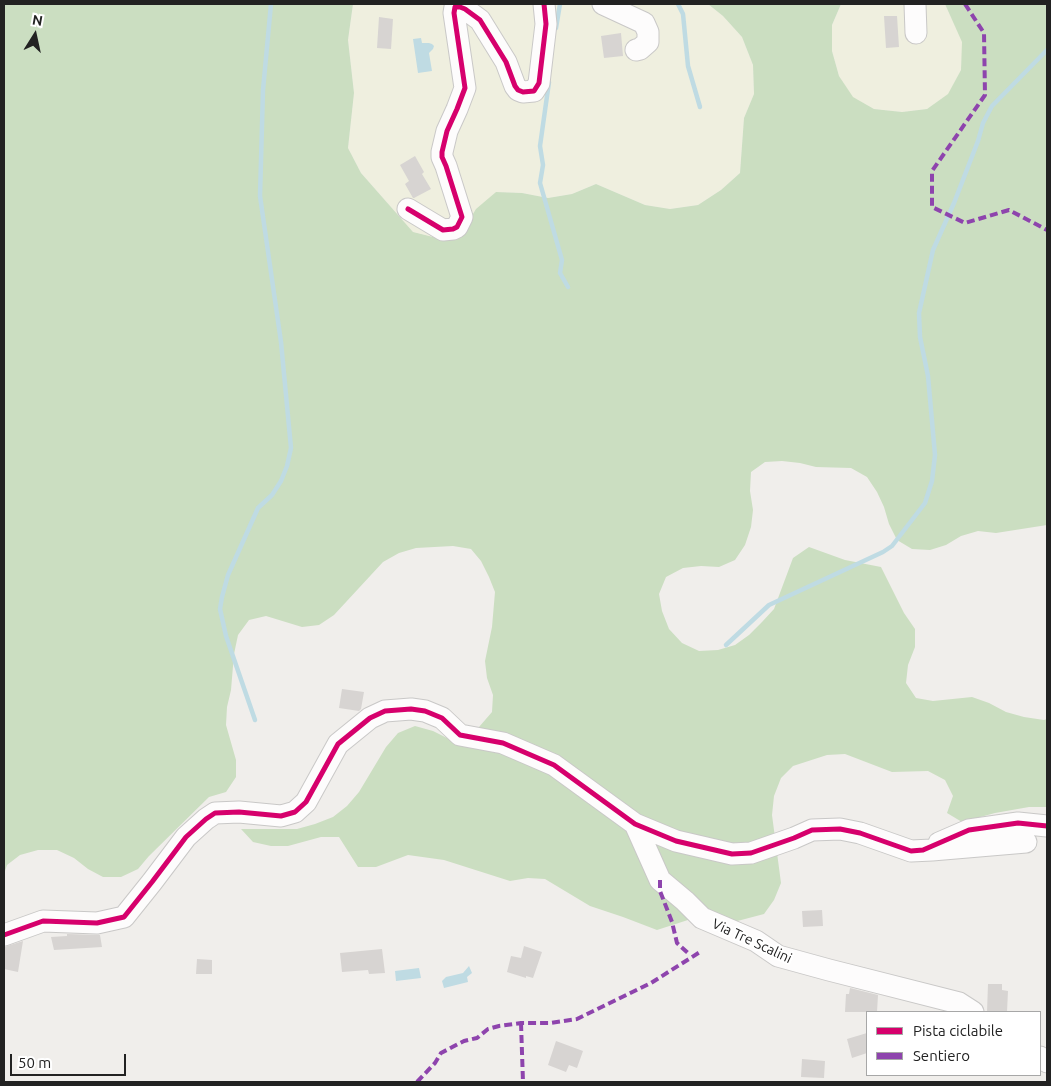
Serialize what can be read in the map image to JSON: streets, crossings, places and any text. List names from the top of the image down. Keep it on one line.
{"streets":{"street":["Via Tre Scalini"]},"legend":["Pista ciclabile","Sentiero"],"scale_bar":"50 m","north":"top"}
